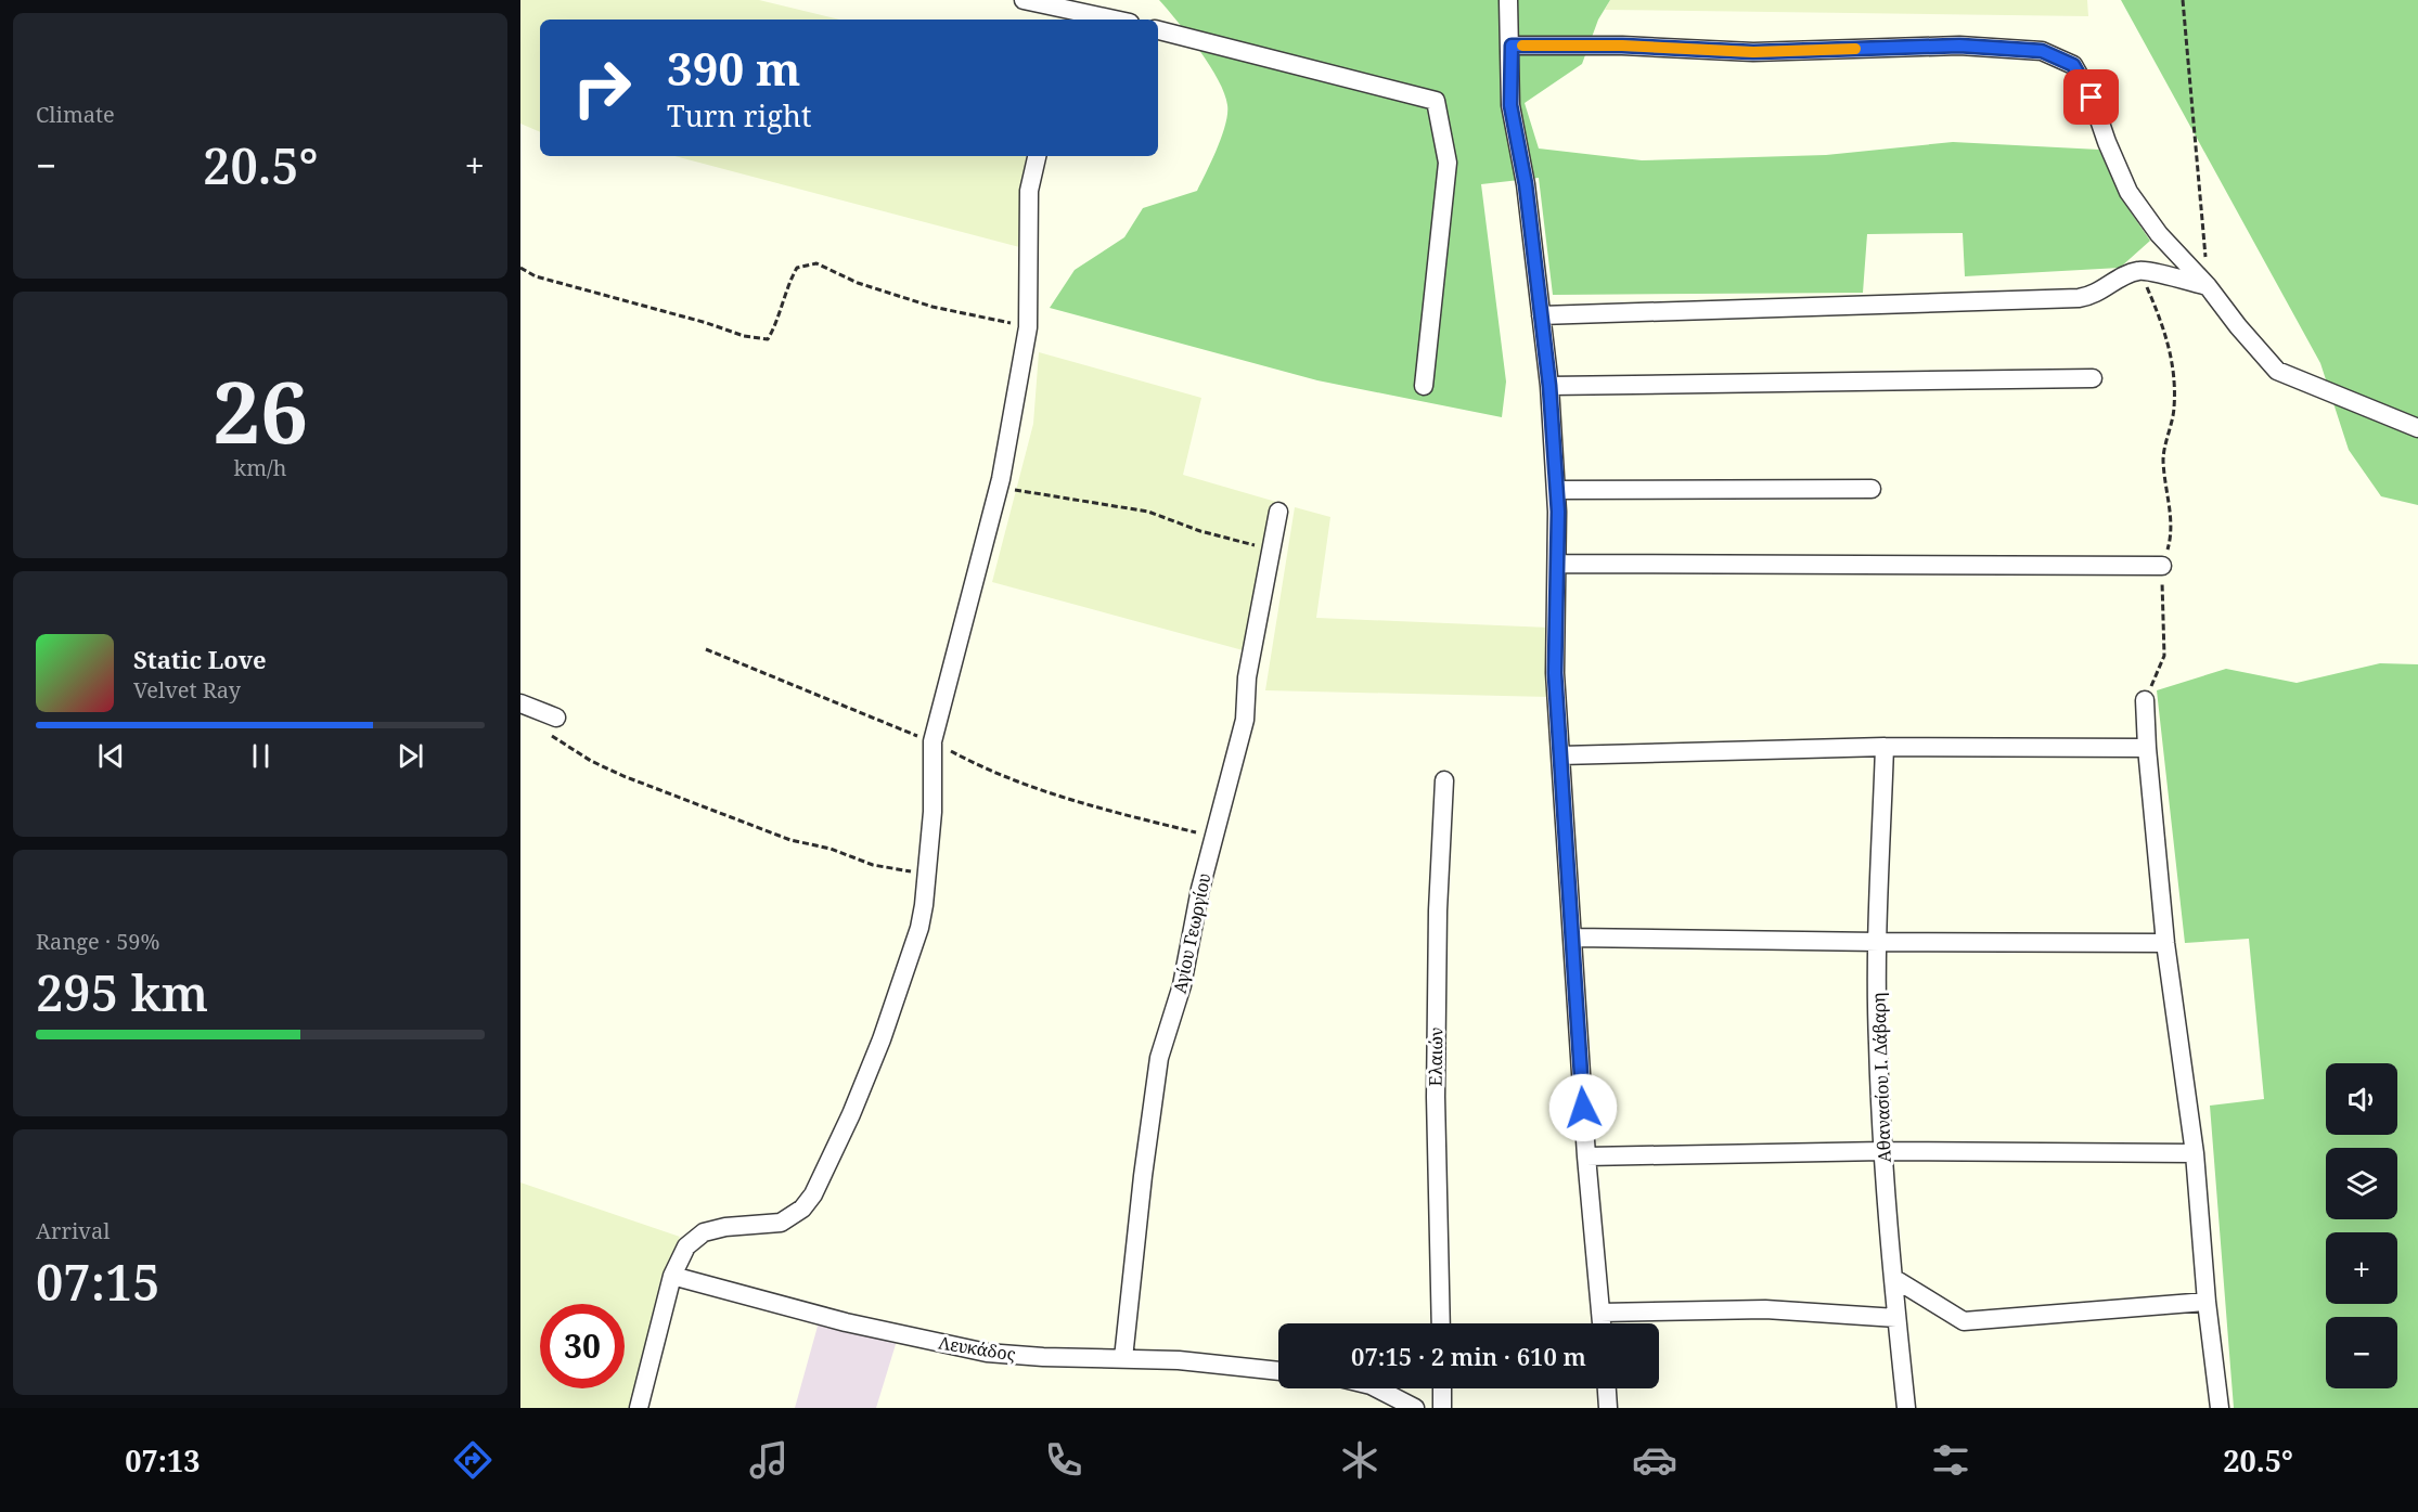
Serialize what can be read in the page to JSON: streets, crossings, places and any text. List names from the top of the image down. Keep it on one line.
{"streets":{"street":["Αγίου Γεωργίου","Ελαιών","Αθανασίου Ι. Δάβαρη","Λευκάδος"]},"crossings":[["Αγίου Γεωργίου","Λευκάδος"]],"page":{"tile":["Climate",["26","km/h"],["Range · 59%","295 km"],["Arrival","07:15"]],"turn":["390 m","Turn right"],"heat":["−","20.5°","+"],"song":["Static Love","Velvet Ray"],"map_buttons":["+","−"],"limit":"30","trip":"07:15 · 2 min · 610 m","tabs":["07:13","20.5°"]}}
